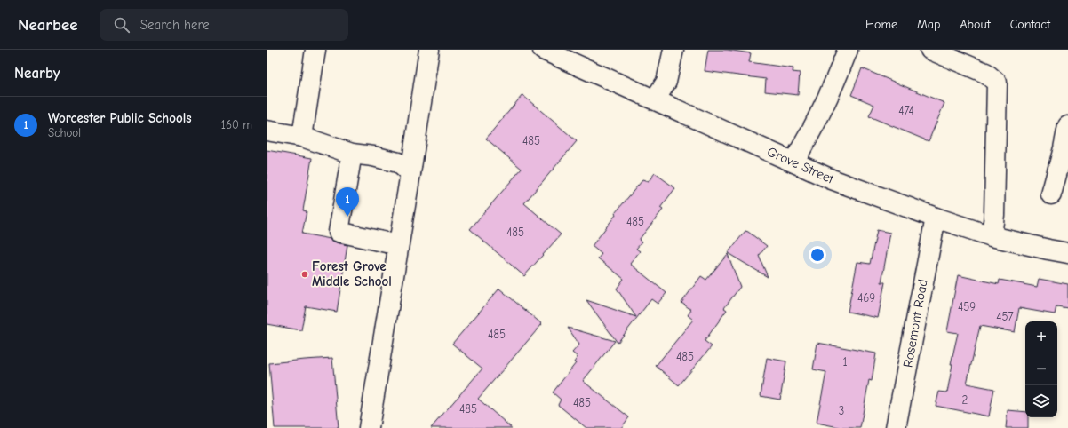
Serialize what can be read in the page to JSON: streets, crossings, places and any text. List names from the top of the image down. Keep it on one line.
{"streets":{"main road":["Grove Street","Rosemont Road"]},"crossings":[["Grove Street","Rosemont Road"]],"places":["Forest Grove Middle School"],"house_numbers":["474","485","485","485","469","459","457","485","485","1","2","485","485","3"],"page":{"header":"Nearbee","search":"Search here","nav":["Home","Map","About","Contact"],"heading":"Nearby","list":[{"mark":"1","name":"Worcester Public Schools","note":"School","value":"160 m"}],"pins":"1","map_buttons":["+","−"]}}
